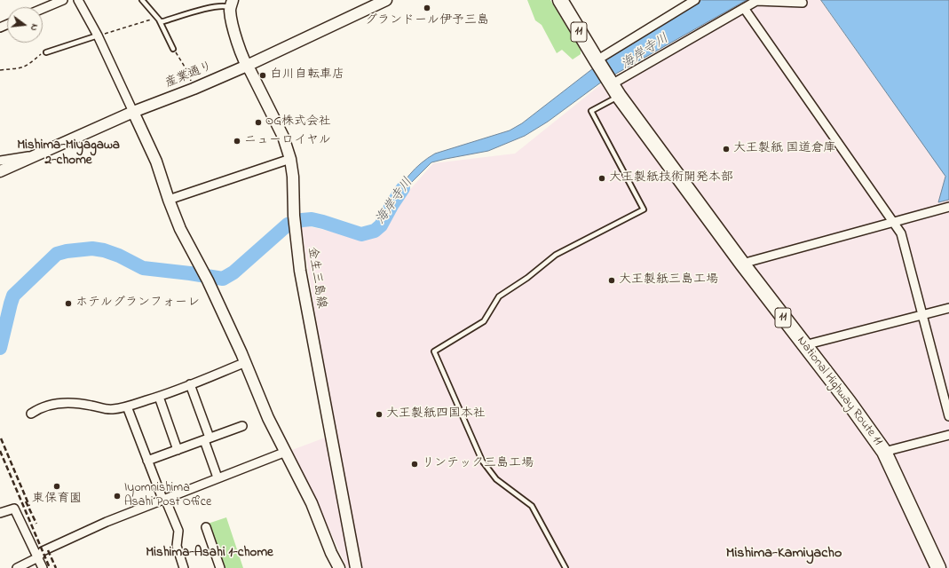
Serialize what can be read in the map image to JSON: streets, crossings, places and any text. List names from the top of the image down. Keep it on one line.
{"streets":{"highway":["11","National Highway Route 11"],"street":["産業通り","金生三島線"]},"crossings":[["産業通り","金生三島線"]],"districts":["Mishima-Miyagawa 2-chome","Mishima-Asahi 1-chome","Mishima-Kamiyacho"],"water":["海岸寺川"],"places":["グランドール伊予三島","白川自転車店","OG株式会社","ニューロイヤル","大王製紙 国道倉庫","大王製紙技術開発本部","大王製紙三島工場","ホテルグランフォーレ","大王製紙四国本社","リンテック三島工場","東保育園","Iyomnishima Asahi Post Office"],"north":"right"}
